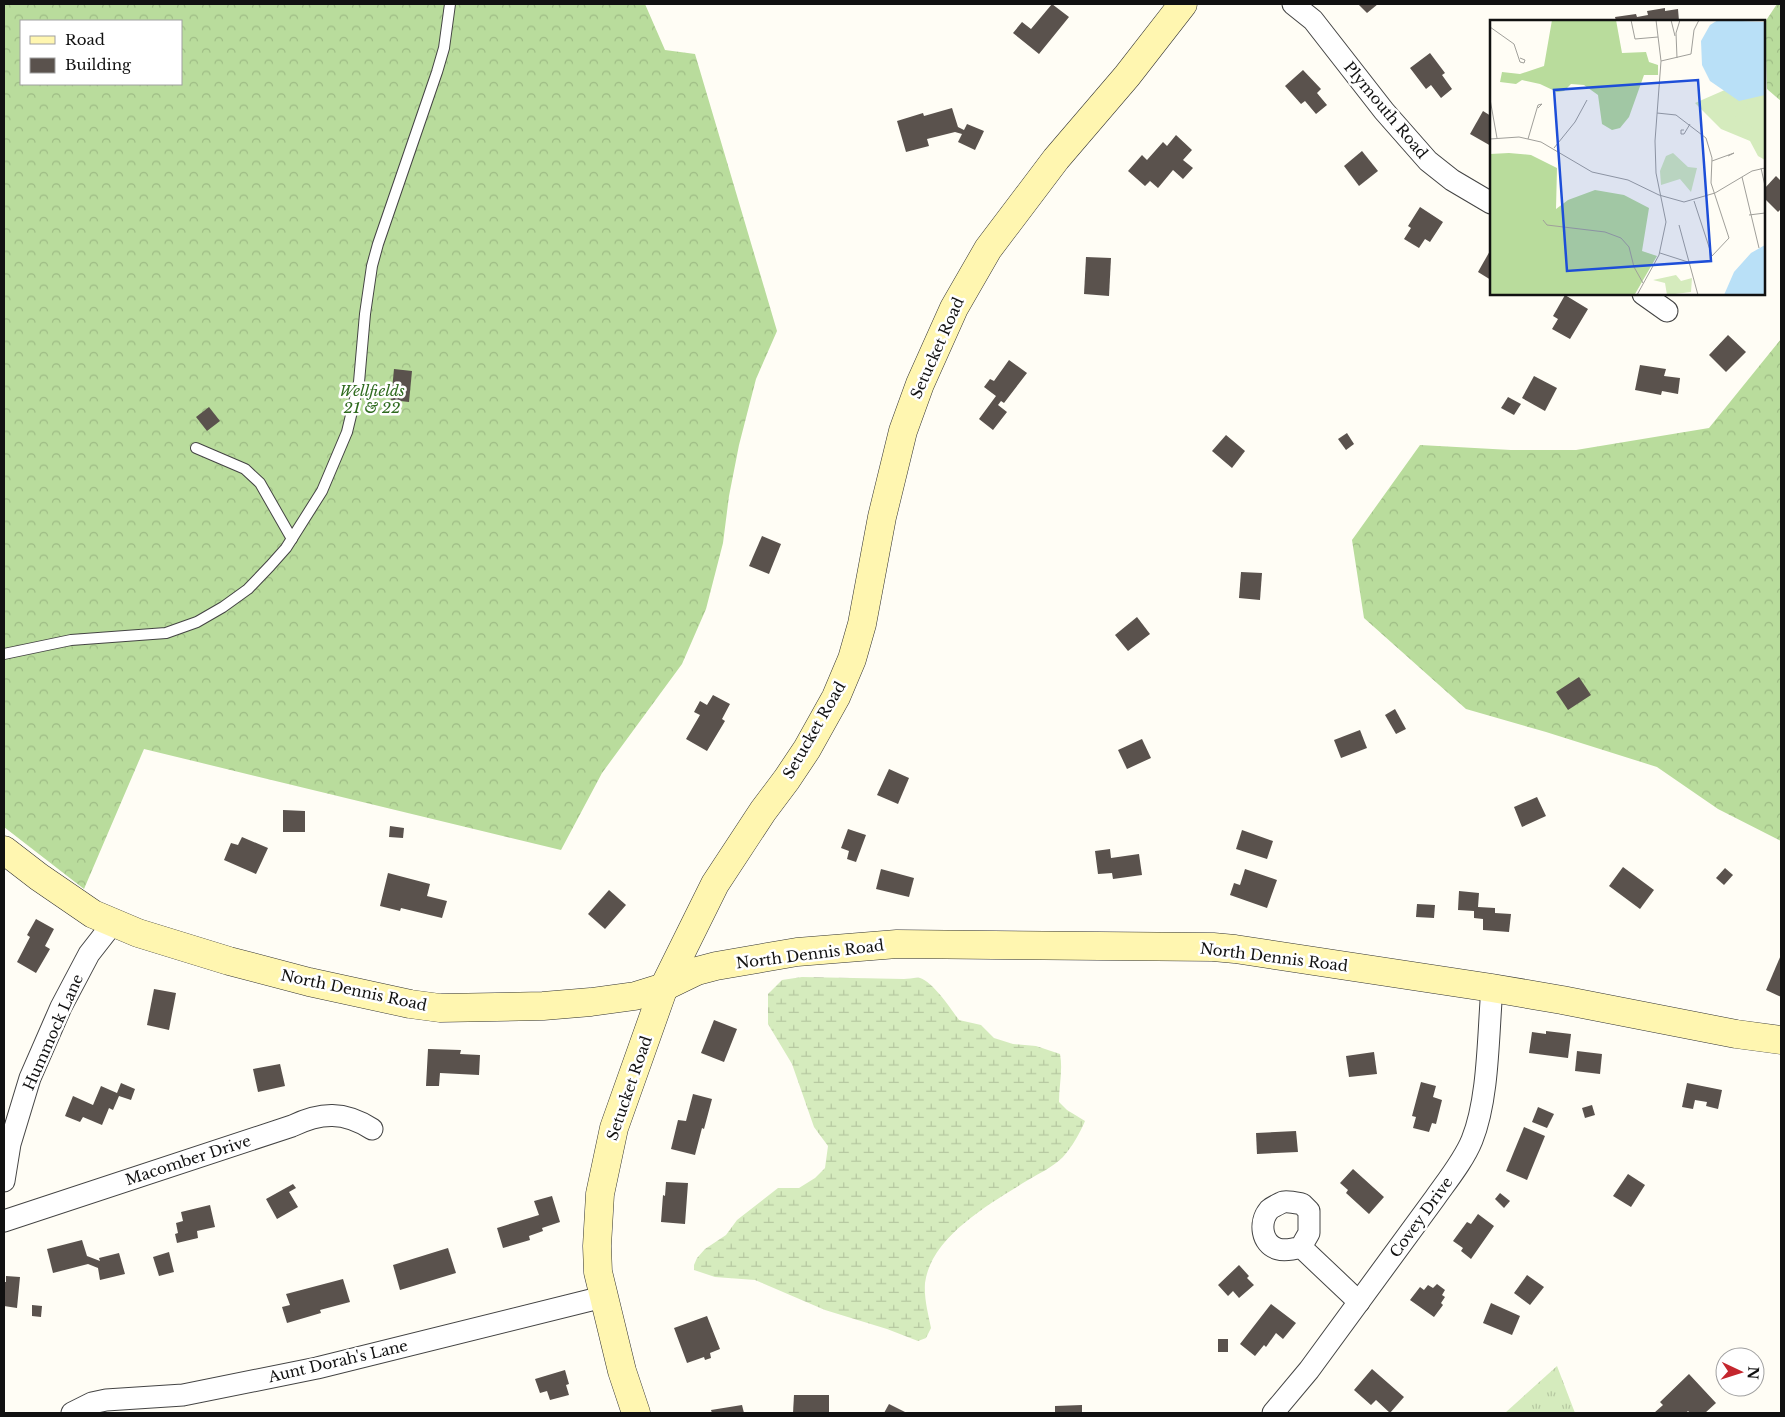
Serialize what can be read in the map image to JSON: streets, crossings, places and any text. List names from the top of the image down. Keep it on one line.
{"streets":{"main road":["Setucket Road","North Dennis Road"],"street":["Plymouth Road","Hummock Lane","Macomber Drive","Covey Drive","Aunt Dorah's Lane"]},"crossings":[["Setucket Road","North Dennis Road"],["Setucket Road","Aunt Dorah's Lane"],["North Dennis Road","Hummock Lane"],["North Dennis Road","Covey Drive"]],"parks":["Wellfields 21 & 22"],"legend":["Road","Building"],"north":"right"}
